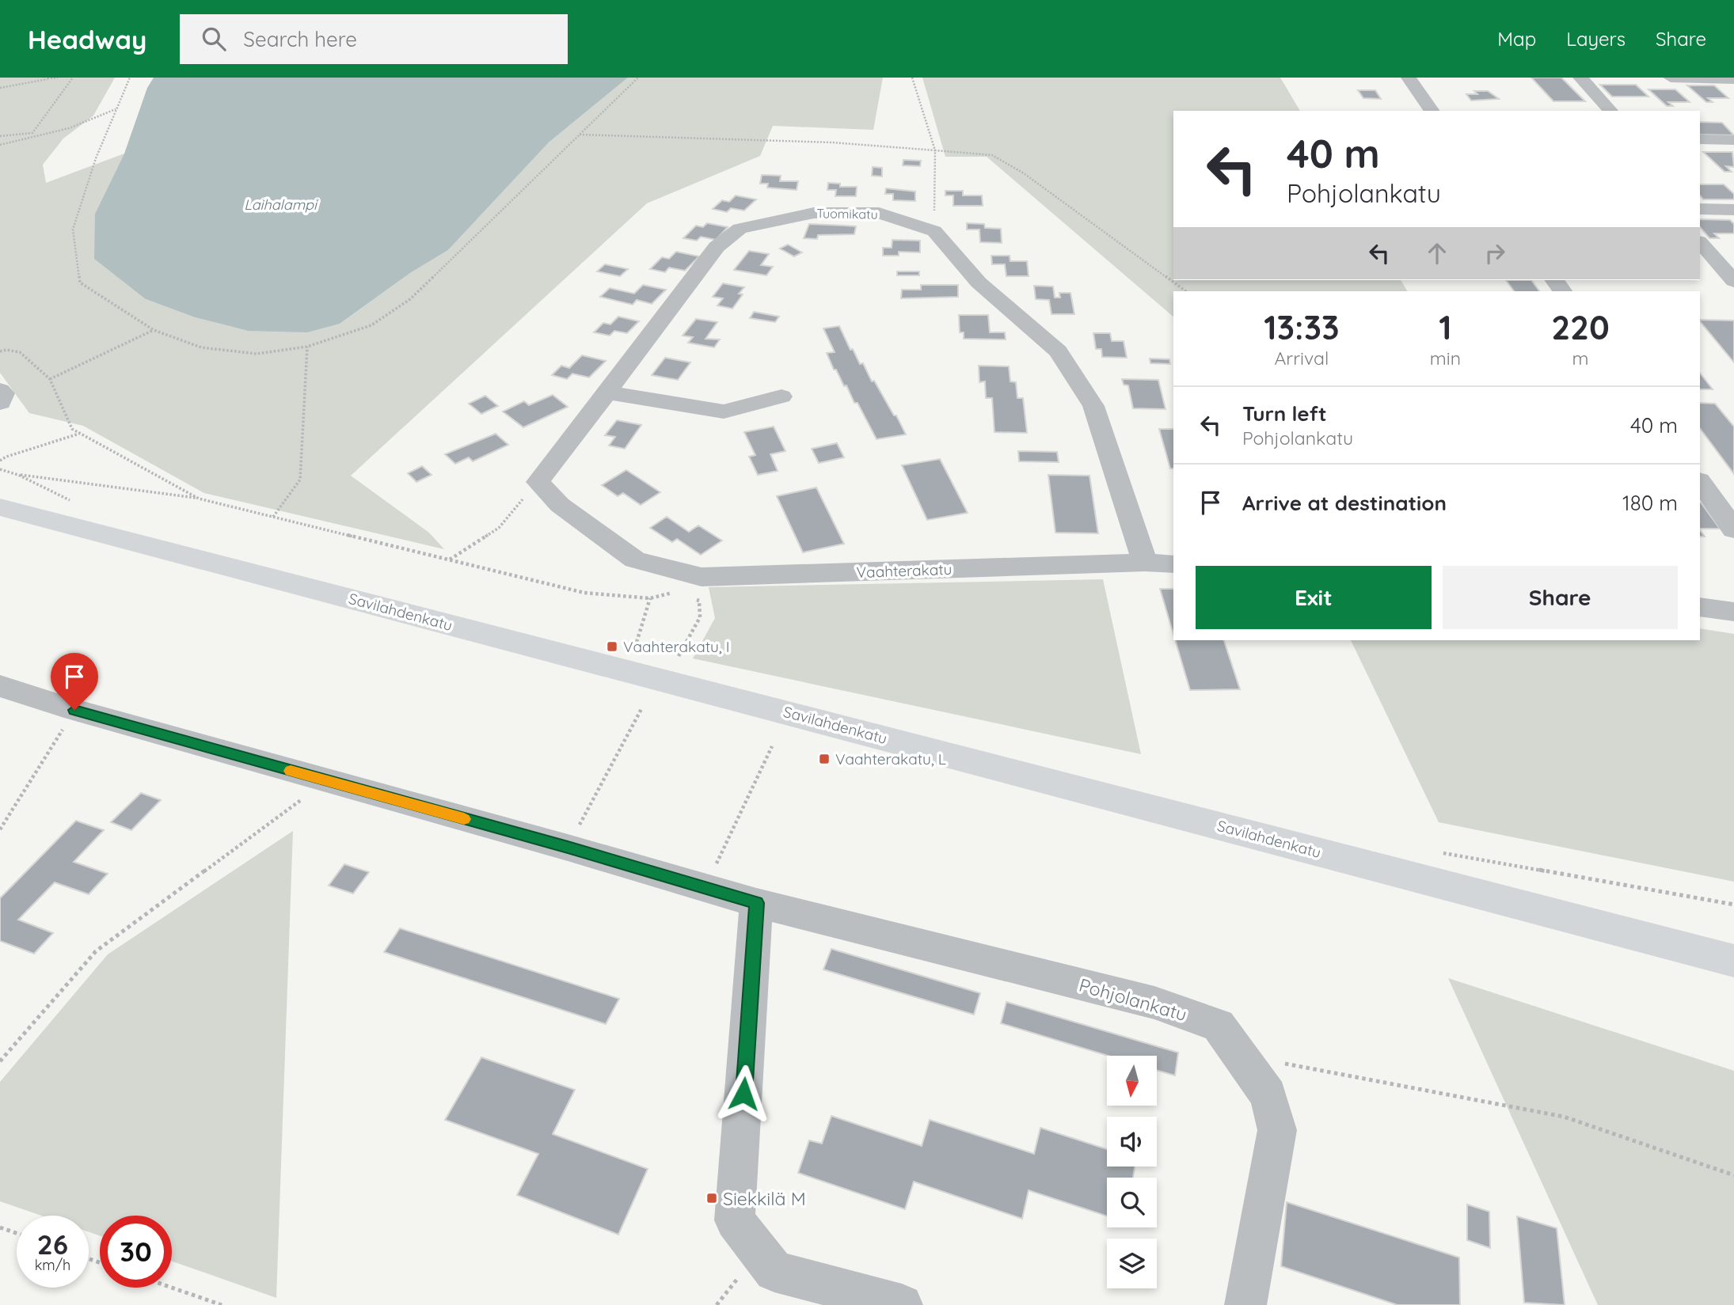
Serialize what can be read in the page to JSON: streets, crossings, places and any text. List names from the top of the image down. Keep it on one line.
{"streets":{"main road":["Savilahdenkatu"],"street":["Tuomikatu","Vaahterakatu","Pohjolankatu"]},"crossings":[["Tuomikatu","Vaahterakatu"]],"water":["Laihalampi"],"places":{"transit":["Vaahterakatu, I","Vaahterakatu, L","Siekkilä M"]},"north":"bottom","page":{"header":"Headway","search":"Search here","nav":["Map","Layers","Share"],"turn":["40 m","Pohjolankatu"],"eta":["13:33","Arrival","1","min","220","m"],"list":[{"name":"Turn left","note":"Pohjolankatu","value":"40 m"},{"name":"Arrive at destination","value":"180 m"}],"buttons":["Exit","Share"],"speed":"26 km/h","limit":"30"}}
